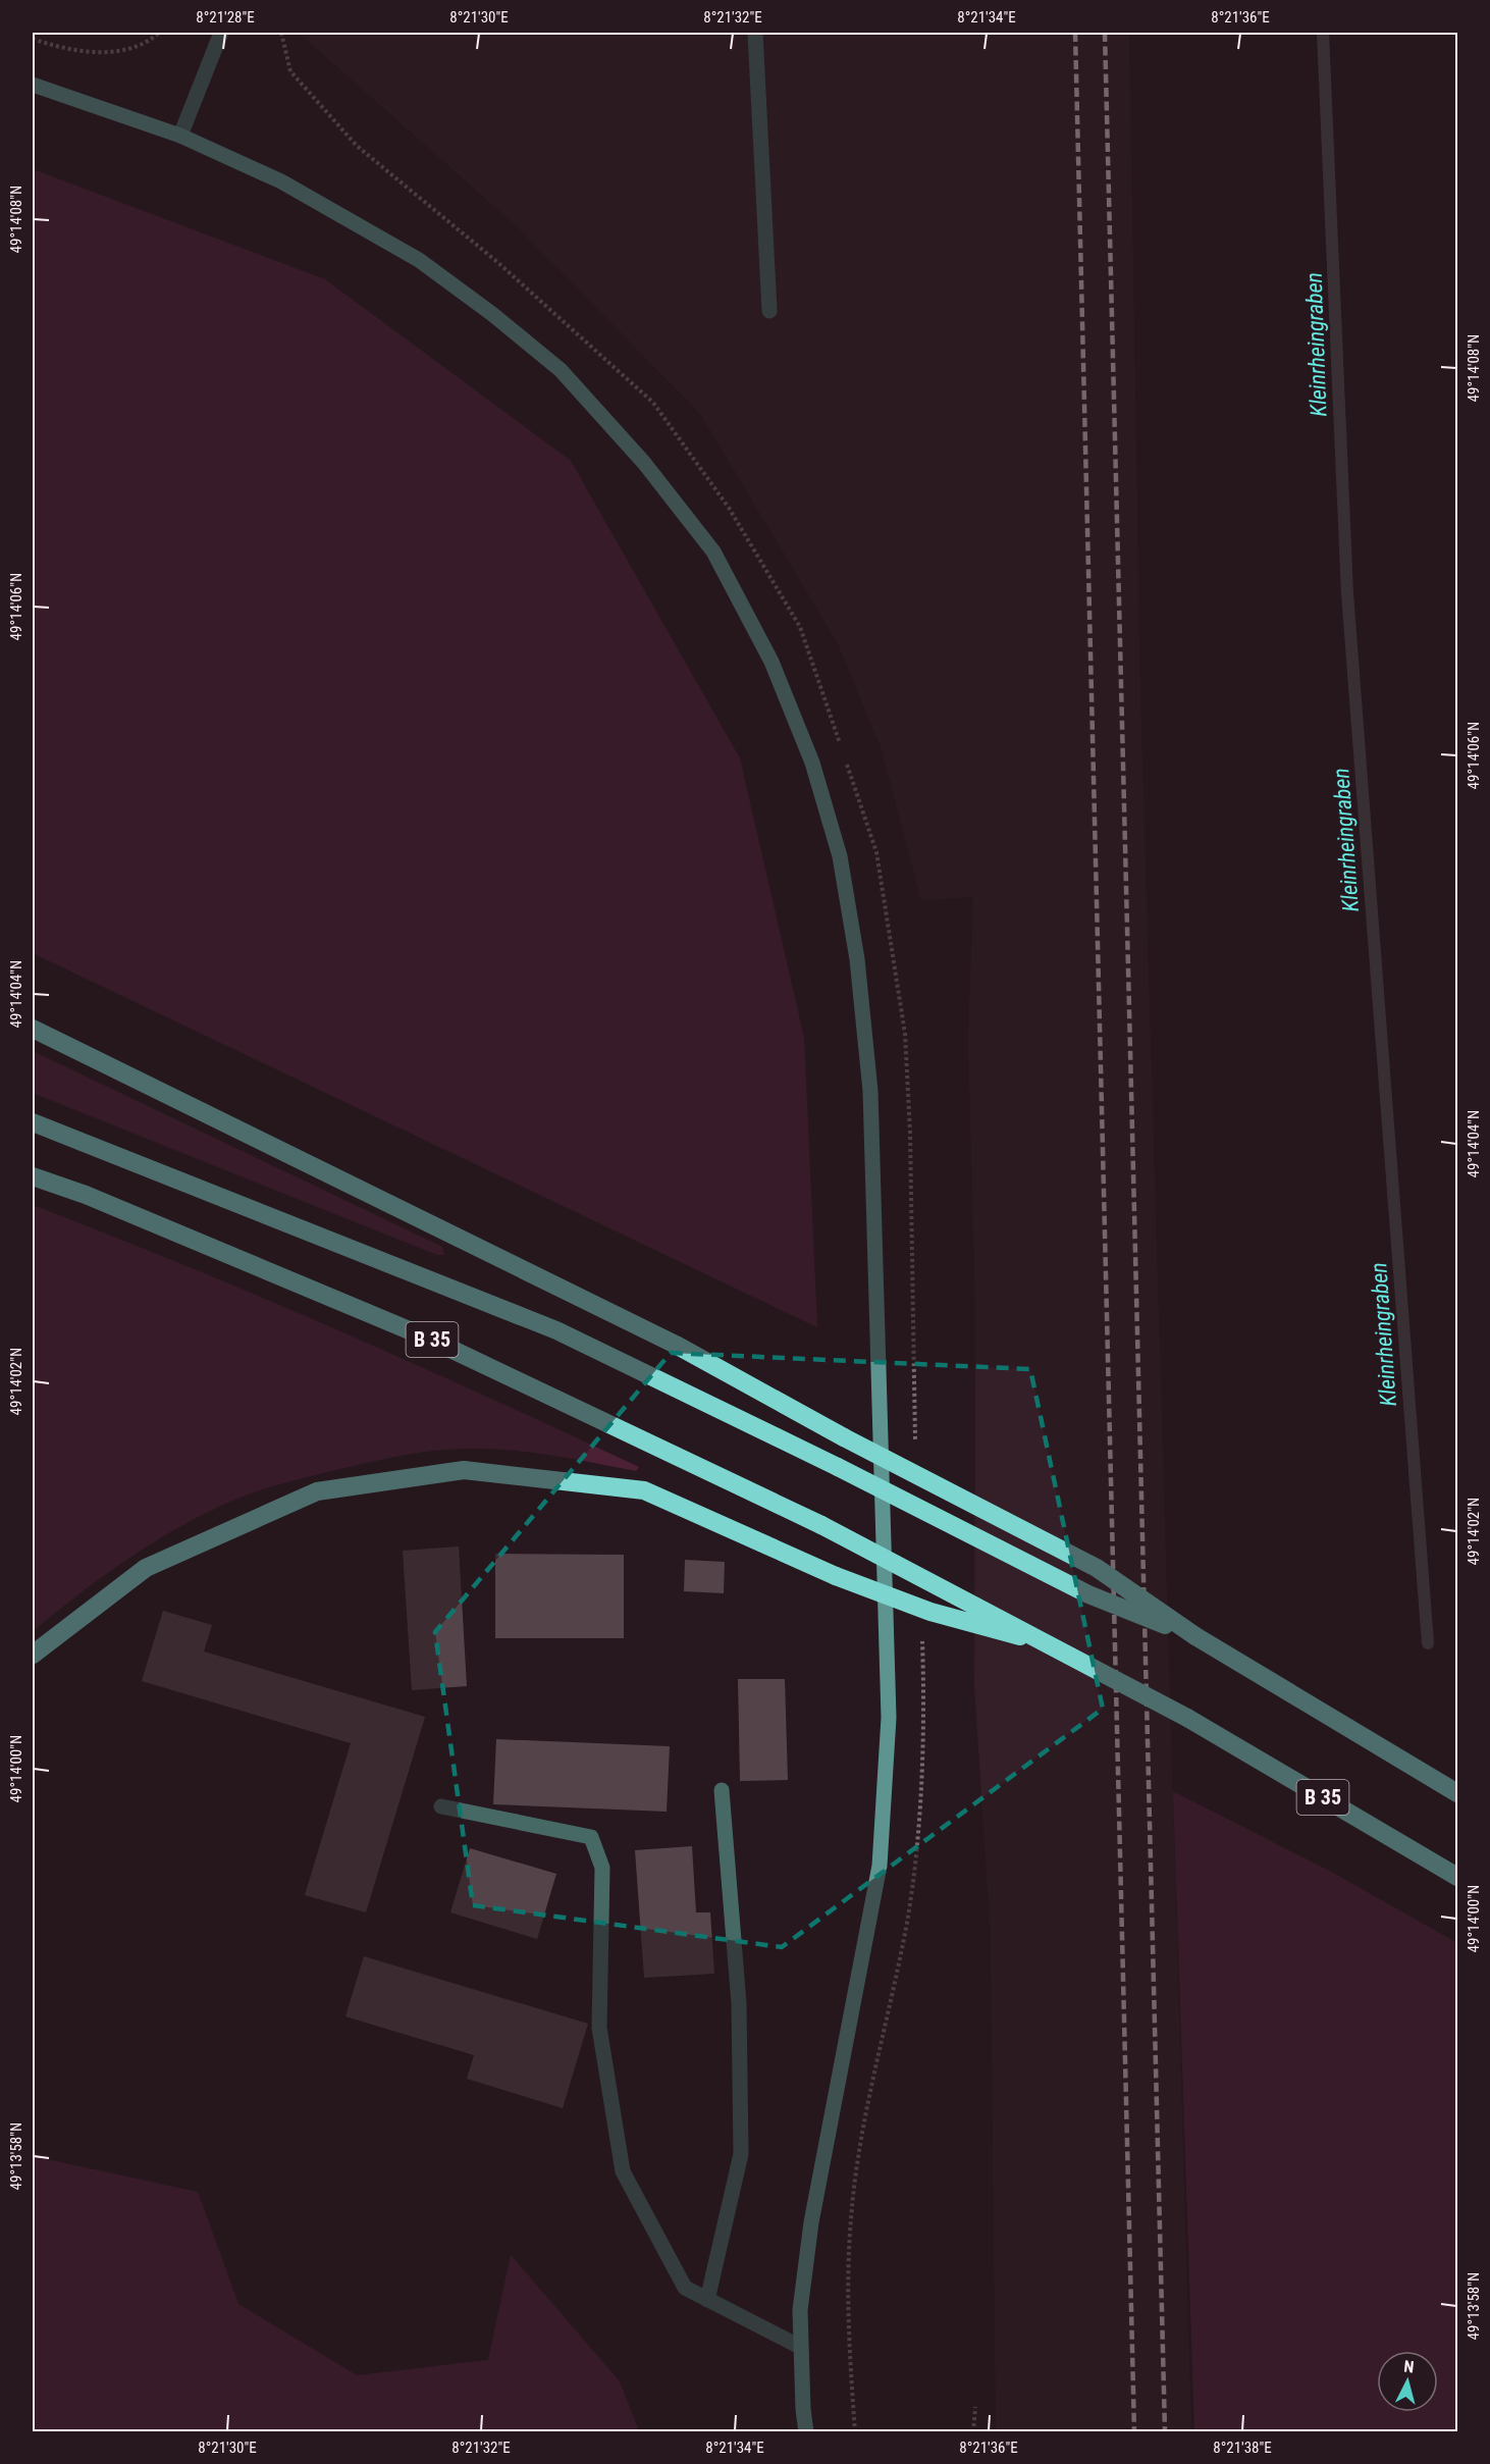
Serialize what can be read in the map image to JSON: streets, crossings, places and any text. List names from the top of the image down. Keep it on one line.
{"streets":{"highway":["B 35"]},"water":["Kleinrheingraben"],"north":"top","coordinates":["8°21'28\"E","8°21'30\"E","8°21'32\"E","8°21'34\"E","8°21'36\"E","49°14'08\"N","49°14'06\"N","49°14'04\"N","49°14'02\"N","49°14'00\"N","49°13'58\"N","8°21'38\"E"]}
